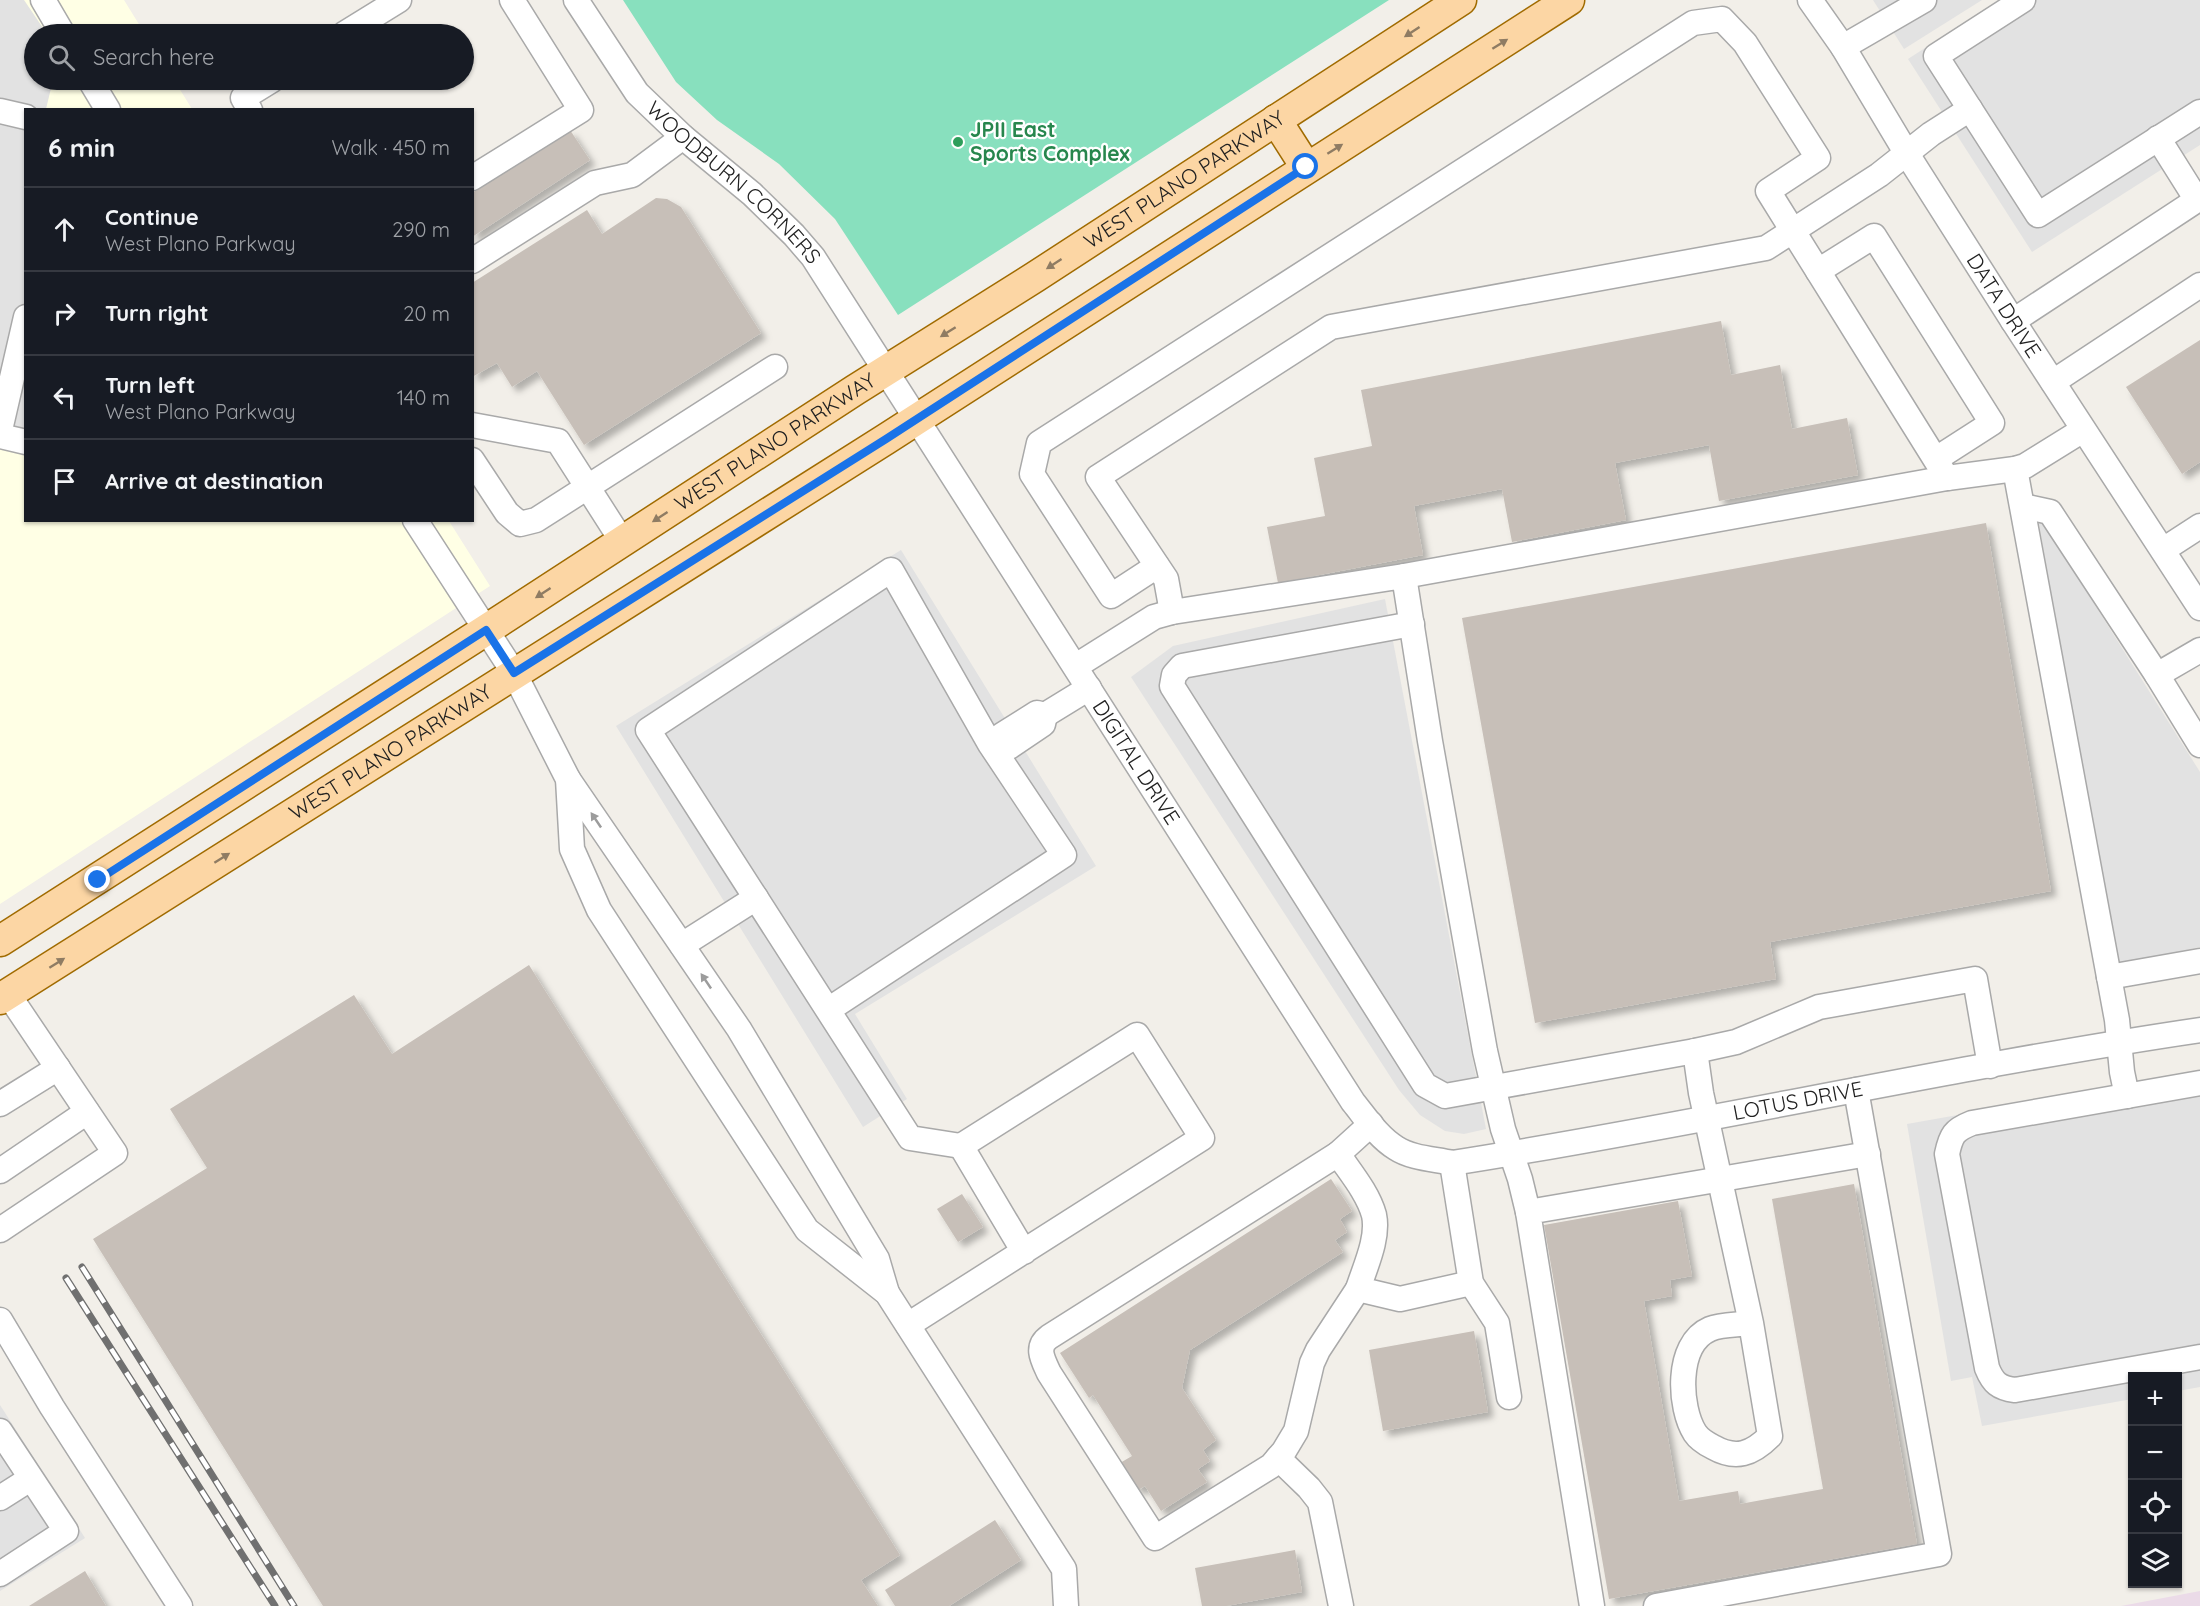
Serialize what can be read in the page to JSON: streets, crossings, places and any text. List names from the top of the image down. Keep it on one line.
{"streets":{"main road":["WEST PLANO PARKWAY"],"street":["WOODBURN CORNERS","DATA DRIVE","DIGITAL DRIVE","LOTUS DRIVE"]},"crossings":[["WEST PLANO PARKWAY","WOODBURN CORNERS"],["WEST PLANO PARKWAY","DIGITAL DRIVE"],["WOODBURN CORNERS","DIGITAL DRIVE"],["DIGITAL DRIVE","LOTUS DRIVE"]],"places":["JPII East Sports Complex"],"page":{"search":"Search here","heading":["6 min","Walk · 450 m"],"list":[["Continue","West Plano Parkway","290 m"],["Turn right","20 m"],["Turn left","West Plano Parkway","140 m"],"Arrive at destination"],"map_buttons":["+","−"]}}
